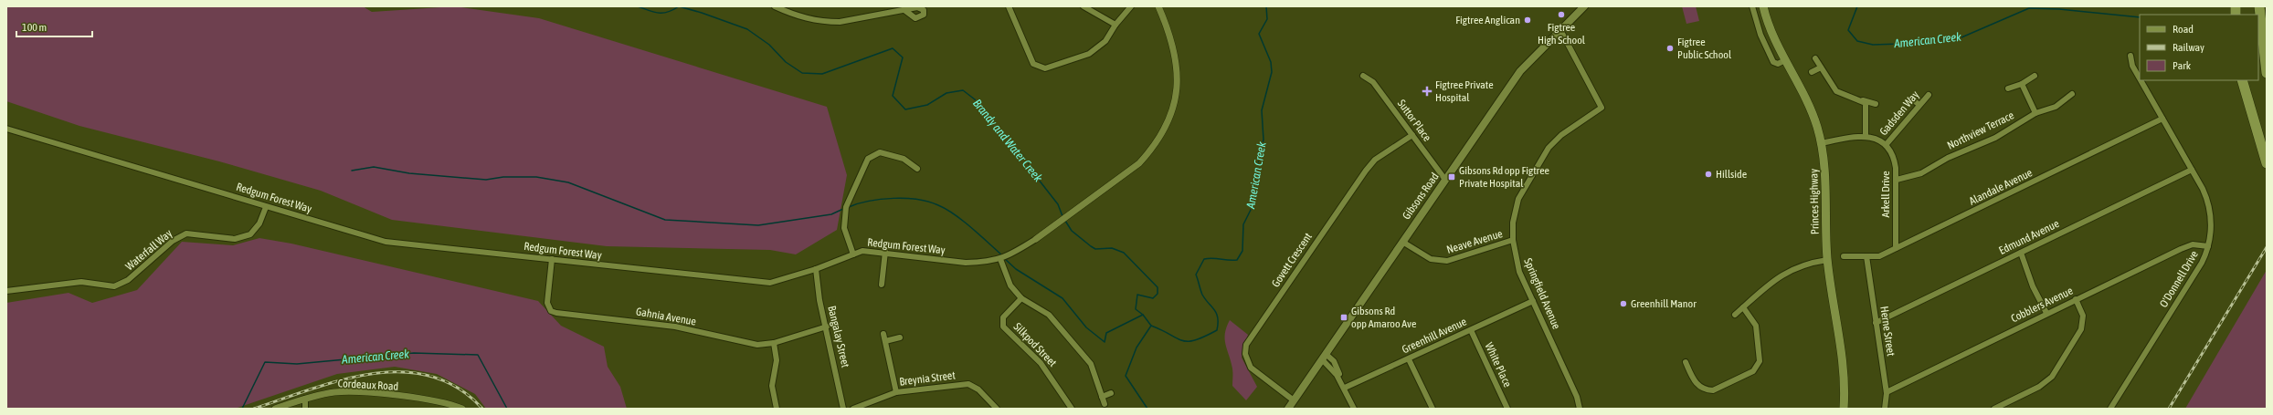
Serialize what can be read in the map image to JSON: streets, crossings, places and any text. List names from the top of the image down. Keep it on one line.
{"streets":{"main road":["Gibsons Road","Princes Highway"],"street":["Gadsden Way","Suttor Place","Northview Terrace","Alandale Avenue","Arkell Drive","Redgum Forest Way","Edmund Avenue","Neave Avenue","Waterfall Way","Govett Crescent","O'Donnell Drive","Springfield Avenue","Cobblers Avenue","Gahnia Avenue","Herne Street","Greenhill Avenue","Bangalay Street","Silkpod Street","White Place","Breynia Street","Cordeaux Road"]},"crossings":[["Gadsden Way","Arkell Drive"],["Suttor Place","Gibsons Road"],["Suttor Place","Govett Crescent"],["Northview Terrace","Arkell Drive"],["Alandale Avenue","Arkell Drive"],["Alandale Avenue","O'Donnell Drive"],["Alandale Avenue","Herne Street"],["Gibsons Road","Neave Avenue"],["Gibsons Road","Govett Crescent"],["Gibsons Road","Springfield Avenue"],["Redgum Forest Way","Waterfall Way"],["Redgum Forest Way","Gahnia Avenue"],["Redgum Forest Way","Bangalay Street"],["Edmund Avenue","O'Donnell Drive"],["Edmund Avenue","Herne Street"],["Neave Avenue","Springfield Avenue"],["O'Donnell Drive","Cobblers Avenue"],["Springfield Avenue","Greenhill Avenue"],["Cobblers Avenue","Herne Street"],["Gahnia Avenue","Bangalay Street"],["Greenhill Avenue","White Place"]],"water":["American Creek","Brandy and Water Creek"],"places":{"other":["Figtree High School","Figtree Anglican","Figtree Public School","Hillside","Greenhill Manor"],"health":["Figtree Private Hospital"],"transit":["Gibsons Rd opp Figtree Private Hospital","Gibsons Rd opp Amaroo Ave"]},"legend":["Road","Railway","Park"],"scale_bar":"100 m"}
